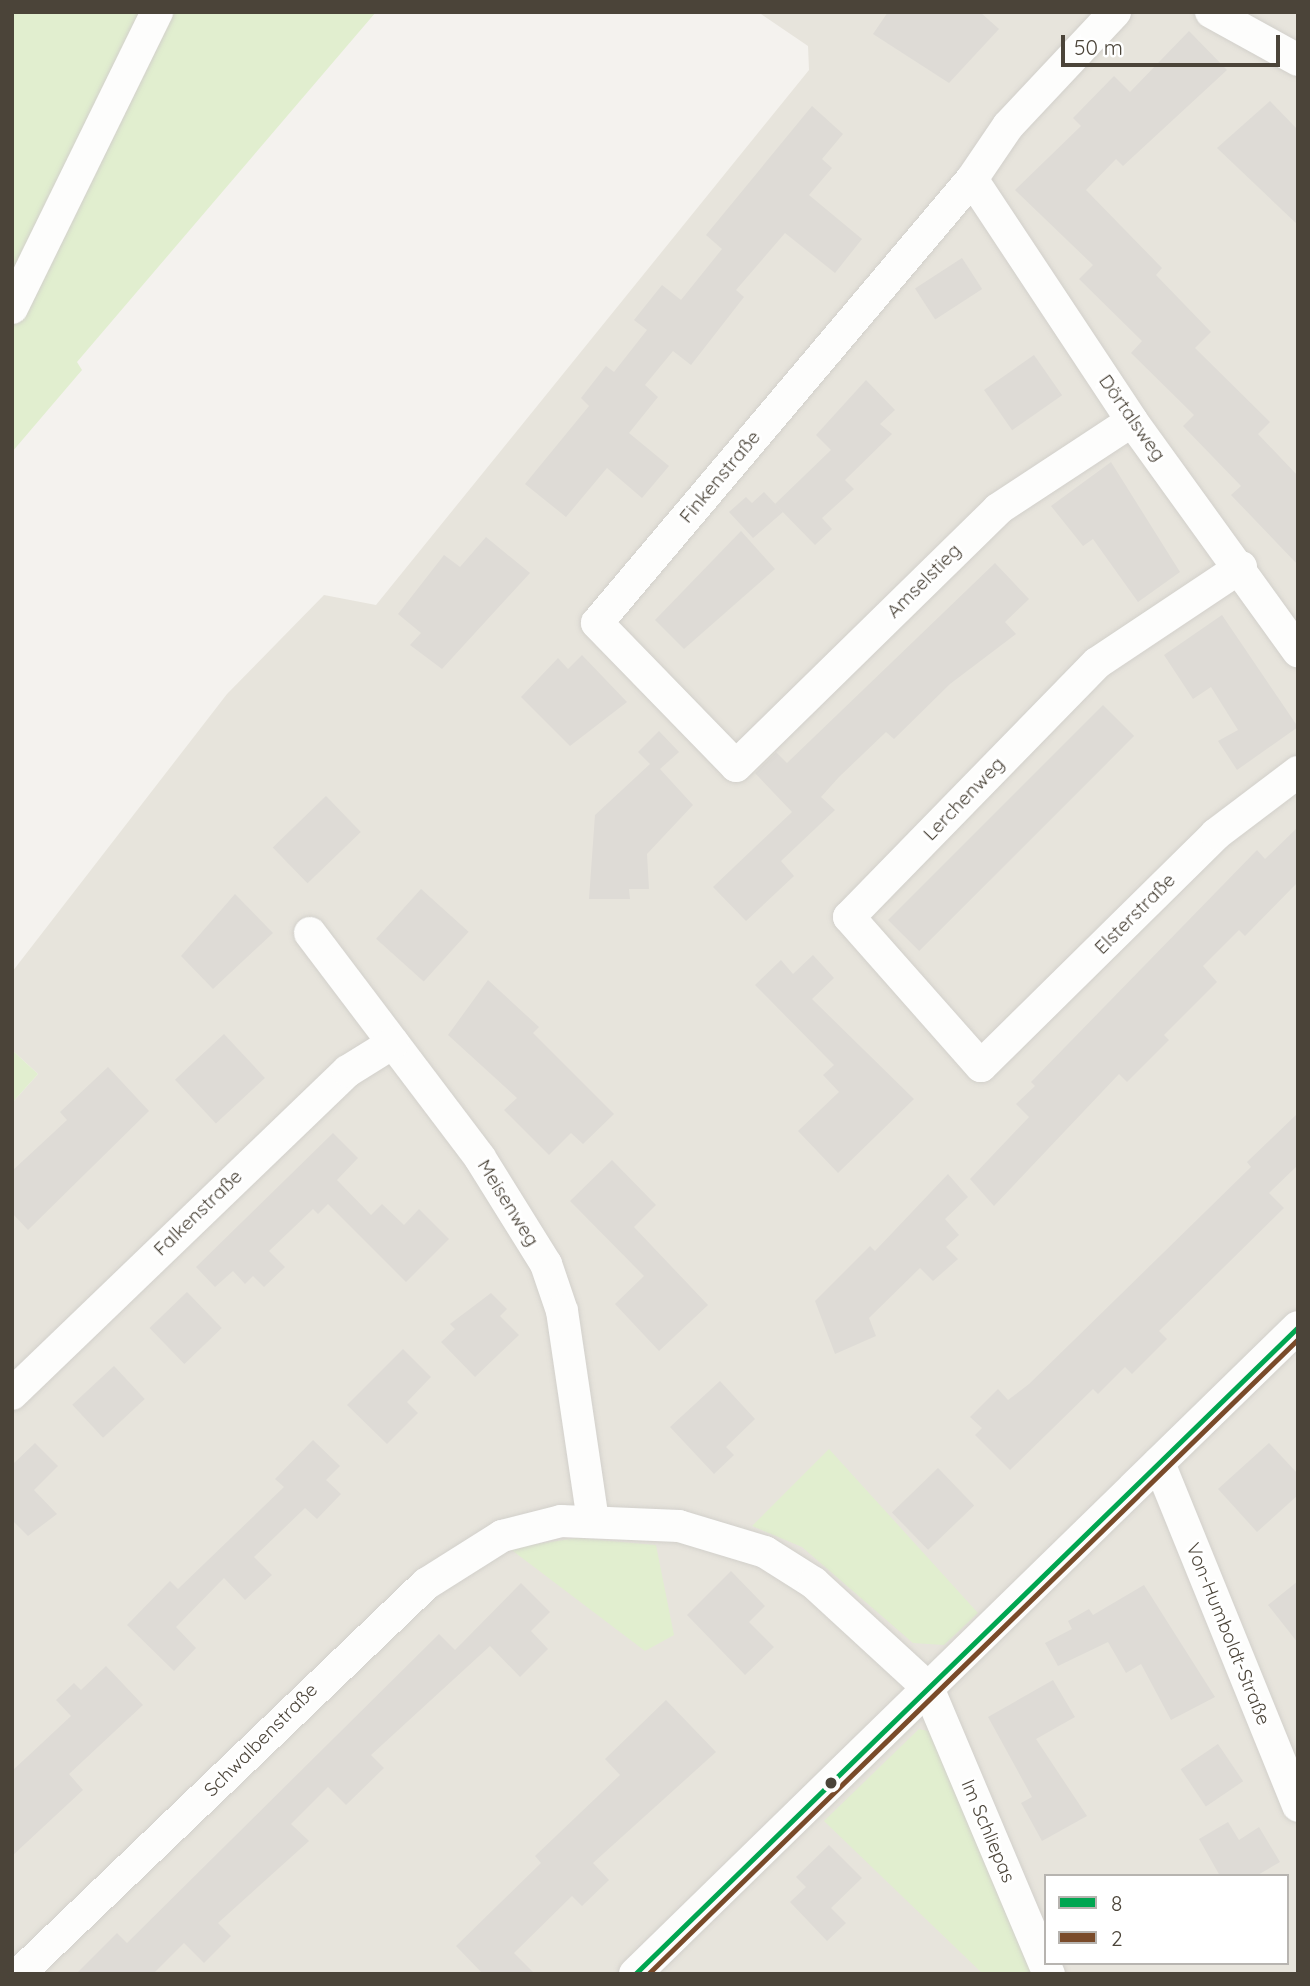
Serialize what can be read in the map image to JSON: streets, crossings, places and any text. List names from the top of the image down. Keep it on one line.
{"streets":{"street":["Dörtalsweg","Finkenstraße","Amselstieg","Lerchenweg","Elsterstraße","Meisenweg","Falkenstraße","Von-Humboldt-Straße","Schwalbenstraße","Im Schliepas"]},"crossings":[["Dörtalsweg","Finkenstraße"],["Dörtalsweg","Amselstieg"],["Dörtalsweg","Lerchenweg"],["Finkenstraße","Amselstieg"],["Lerchenweg","Elsterstraße"],["Meisenweg","Falkenstraße"],["Meisenweg","Schwalbenstraße"],["Schwalbenstraße","Im Schliepas"]],"lines":["transit line 8","transit line 2"],"legend":["8","2"],"scale_bar":"50 m"}
